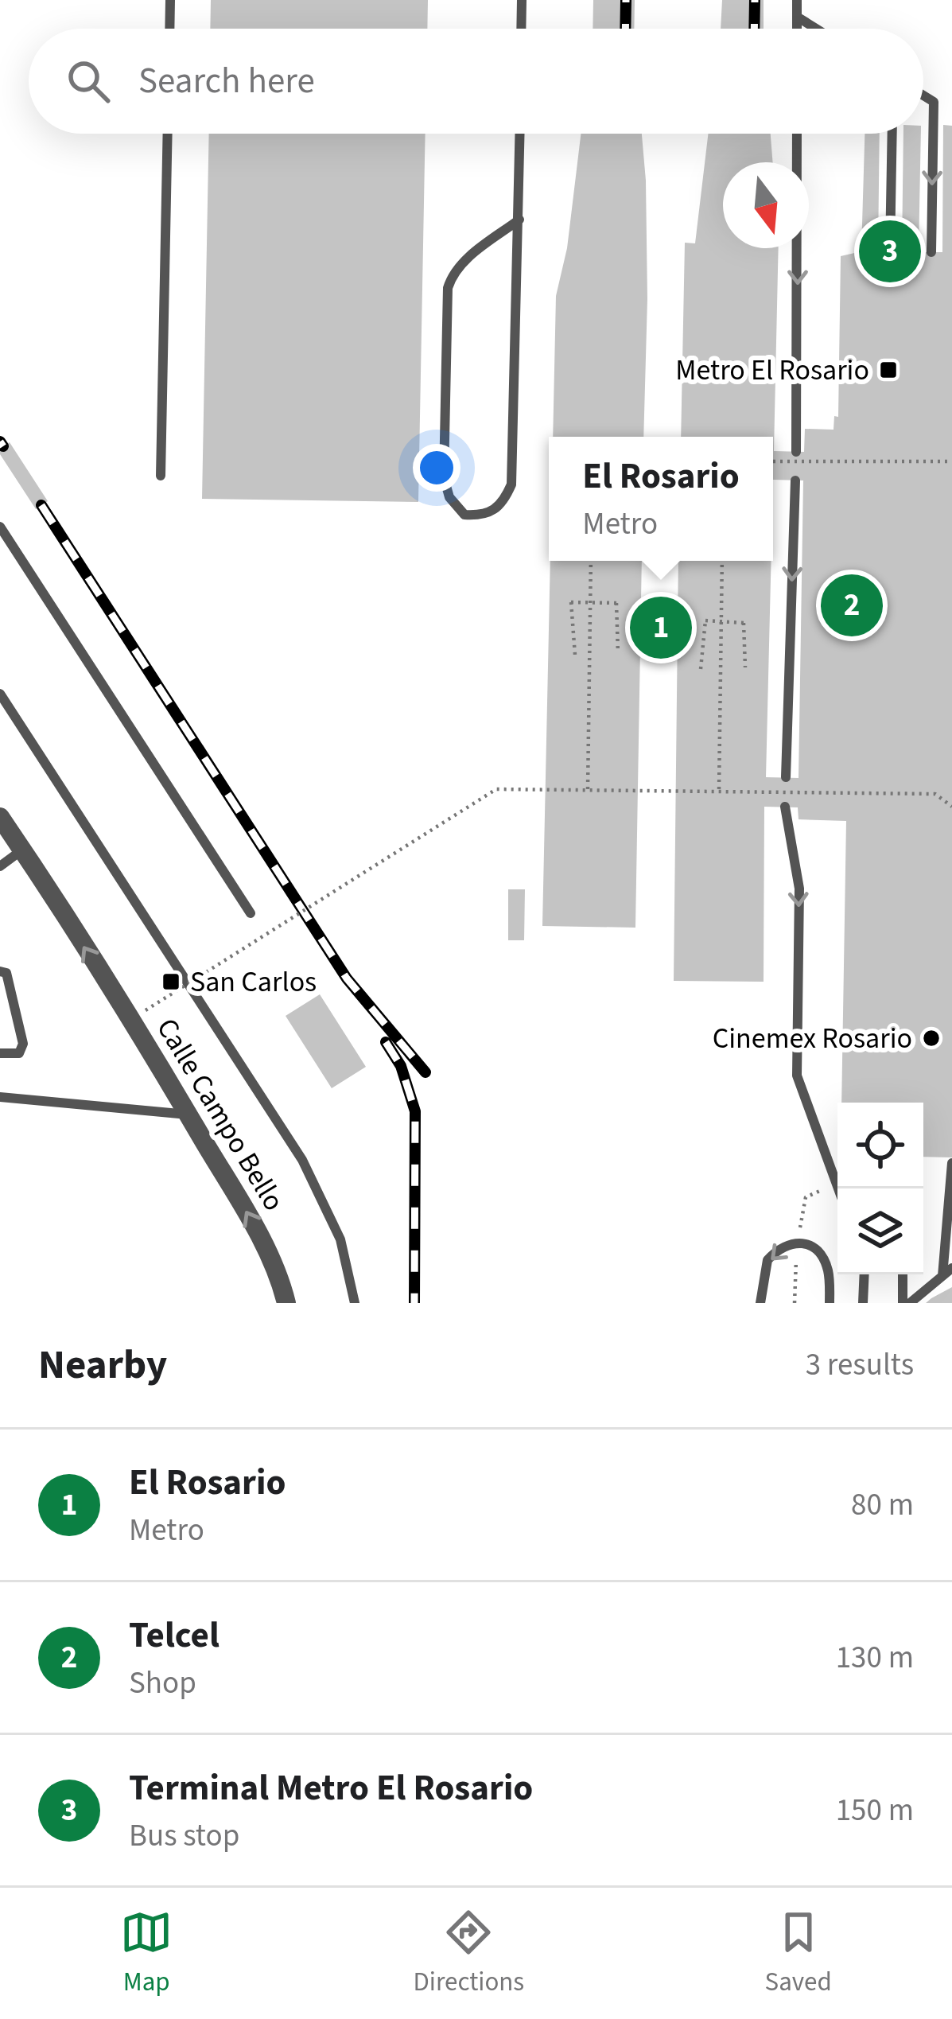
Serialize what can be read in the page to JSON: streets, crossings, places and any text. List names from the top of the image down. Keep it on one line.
{"streets":{"street":["Calle Campo Bello"]},"one_way":["Calle Campo Bello"],"places":{"transit":["Metro El Rosario","San Carlos"],"other":["Cinemex Rosario"]},"north":"bottom","page":{"search":"Search here","pins":["3","2","1"],"popup":["El Rosario","Metro"],"heading":["Nearby","3 results"],"list":[{"mark":"1","name":"El Rosario","note":"Metro","value":"80 m"},{"mark":"2","name":"Telcel","note":"Shop","value":"130 m"},{"mark":"3","name":"Terminal Metro El Rosario","note":"Bus stop","value":"150 m"}],"nav":["Map","Directions","Saved"]}}
